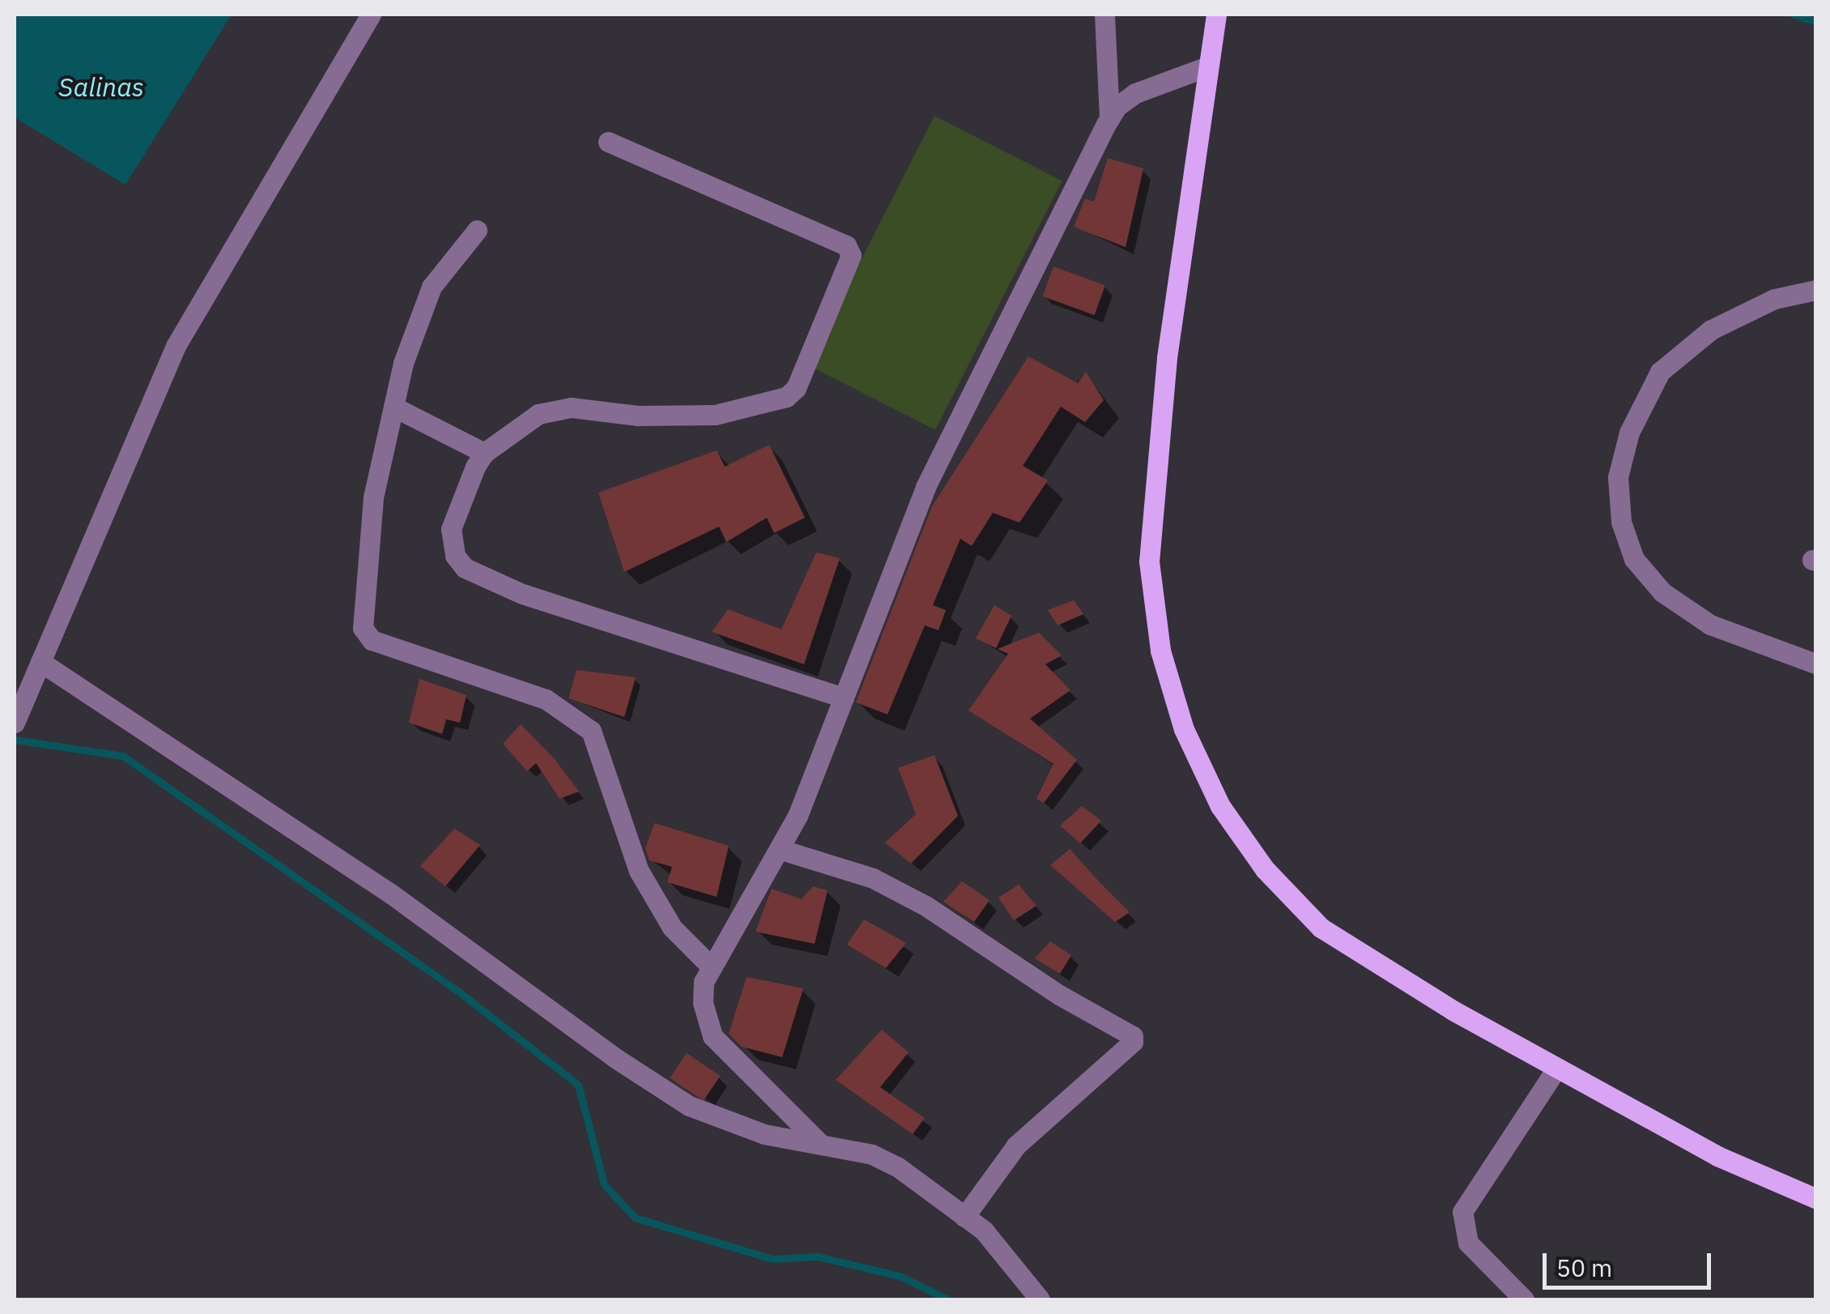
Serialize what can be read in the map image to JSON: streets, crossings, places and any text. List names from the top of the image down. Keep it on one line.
{"water":["Salinas"],"scale_bar":"50 m"}
